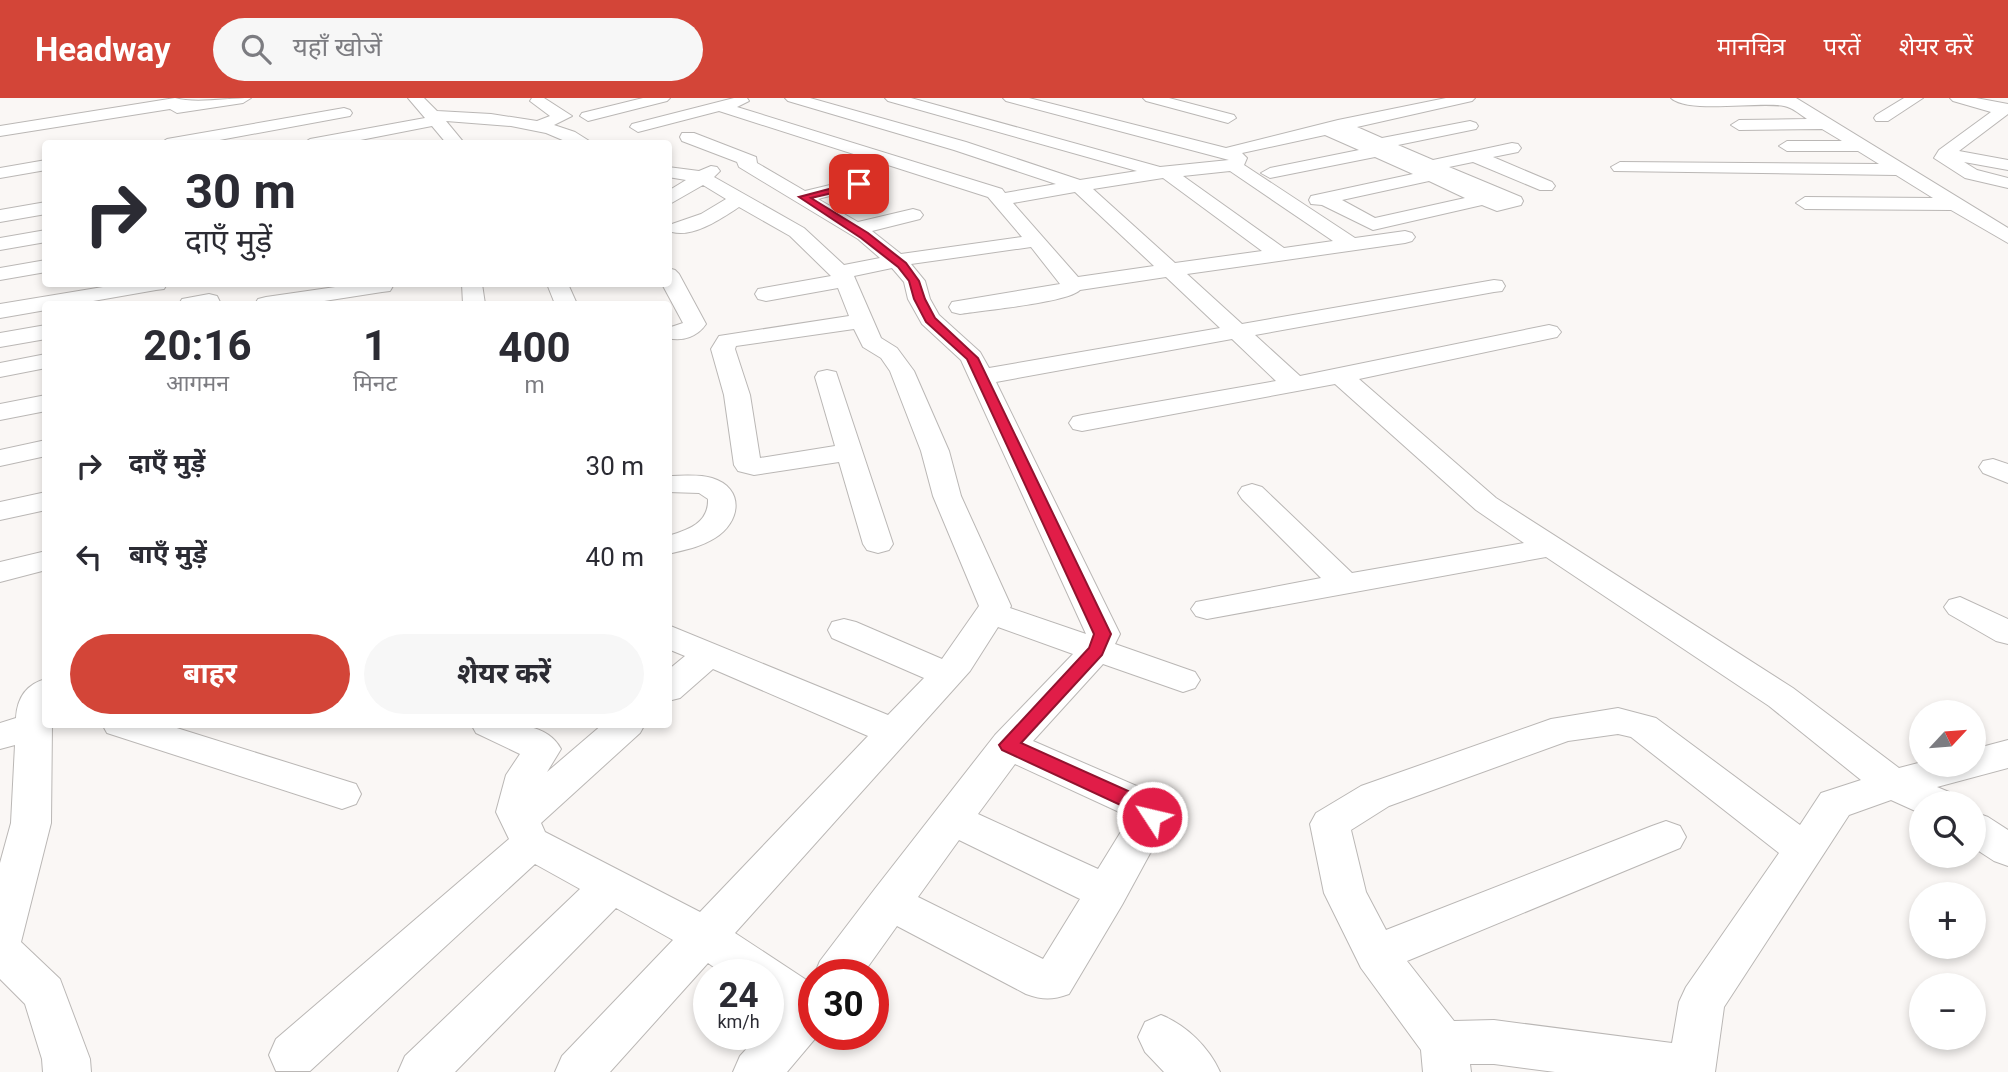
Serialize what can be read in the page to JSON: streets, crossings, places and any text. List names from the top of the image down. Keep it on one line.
{"north":"top right","page":{"header":"Headway","search":"यहाँ खोजें","nav":["मानचित्र","परतें","शेयर करें"],"turn":["30 m","दाएँ मुड़ें"],"eta":["20:16","आगमन","1","मिनट","400","m"],"list":[{"name":"दाएँ मुड़ें","value":"30 m"},{"name":"बाएँ मुड़ें","value":"40 m"}],"buttons":["बाहर","शेयर करें"],"map_buttons":["+","−"],"speed":"24 km/h","limit":"30"}}
